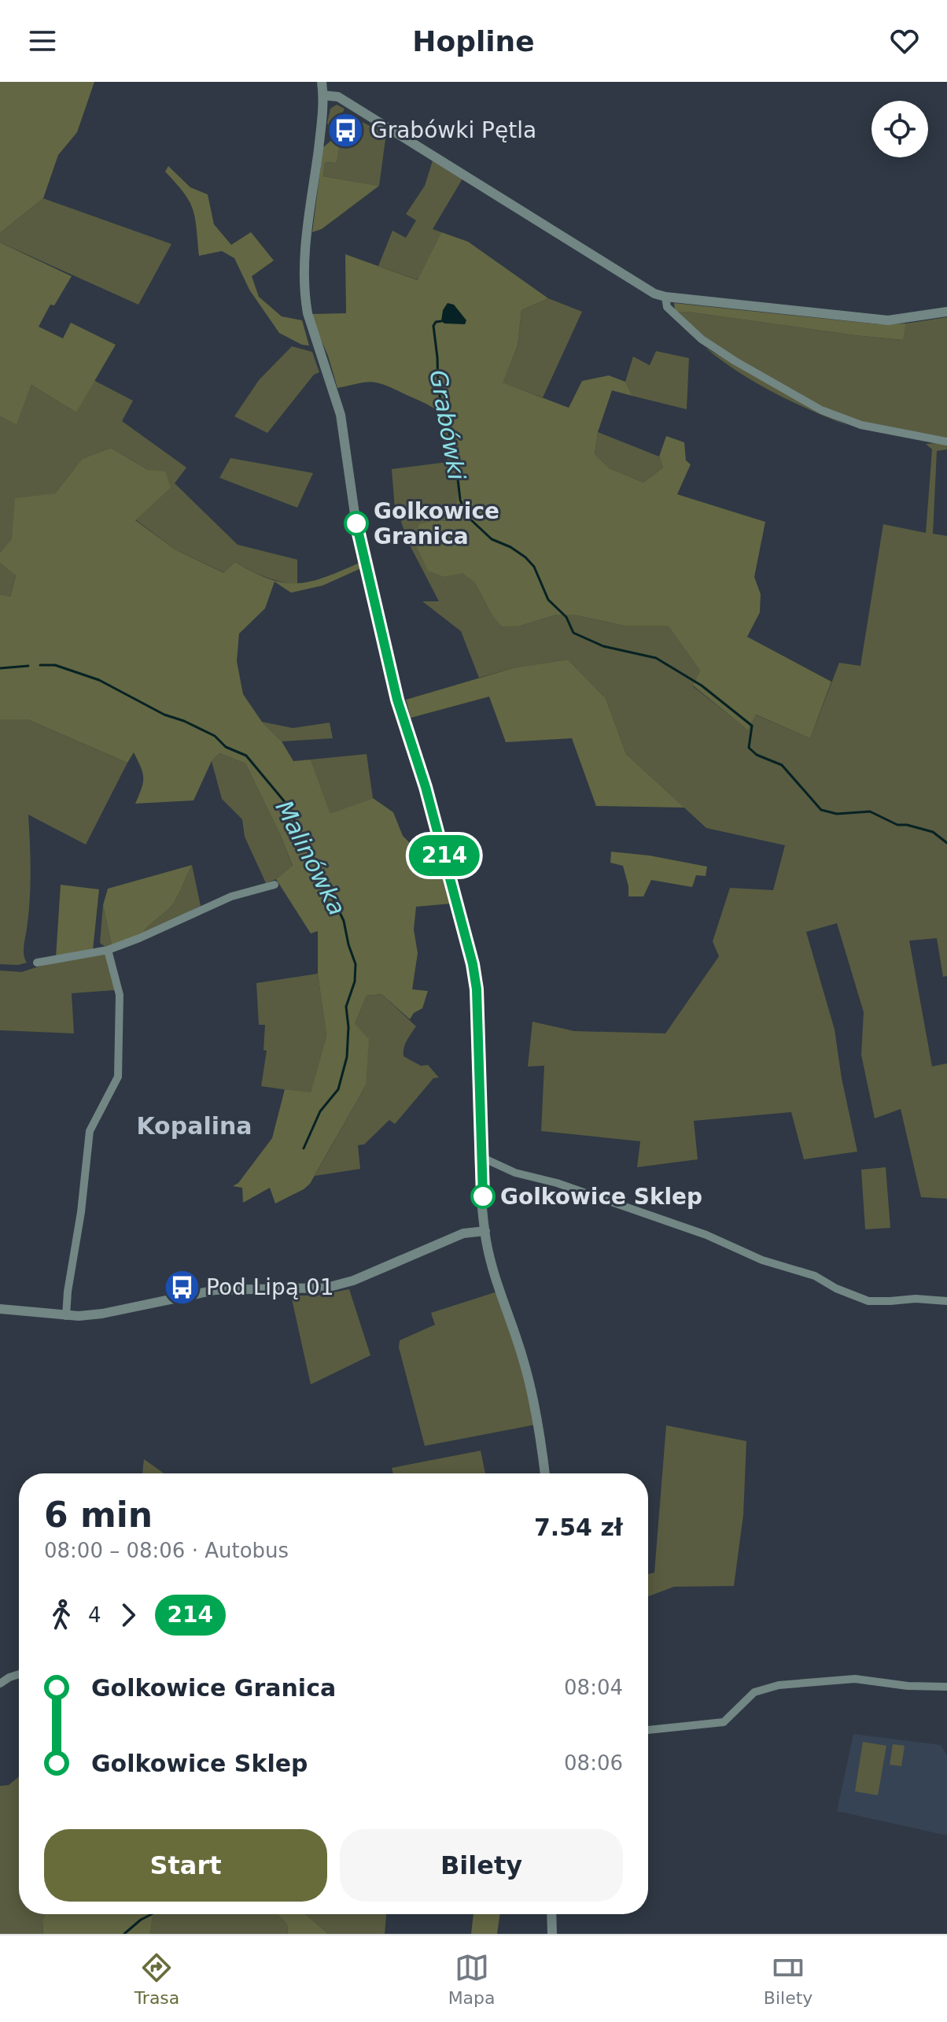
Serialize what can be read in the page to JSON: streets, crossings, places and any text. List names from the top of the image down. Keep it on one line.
{"districts":["Kopalina"],"water":["Grabówki","Malinówka"],"places":{"bus stop":["Grabówki Pętla","Pod Lipą 01"],"other":["Golkowice Granica","Golkowice Sklep"]},"lines":["bus line 214"],"page":{"header":"Hopline","on_map":"214","heading":["6 min","08:00 – 08:06 · Autobus","7.54 zł"],"legs":["4","214"],"list":[{"name":"Golkowice Granica","value":"08:04"},{"name":"Golkowice Sklep","value":"08:06"}],"buttons":["Start","Bilety"],"tabs":["Trasa","Mapa","Bilety"]}}
